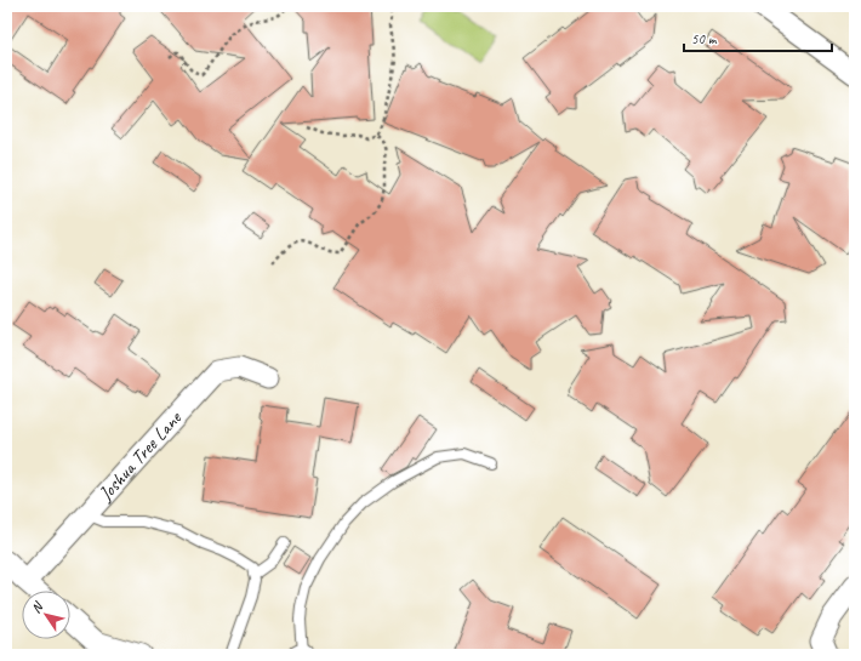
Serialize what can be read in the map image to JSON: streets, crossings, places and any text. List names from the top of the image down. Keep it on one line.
{"streets":{"street":["Joshua Tree Lane"]},"scale_bar":"50 m","north":"top left"}
